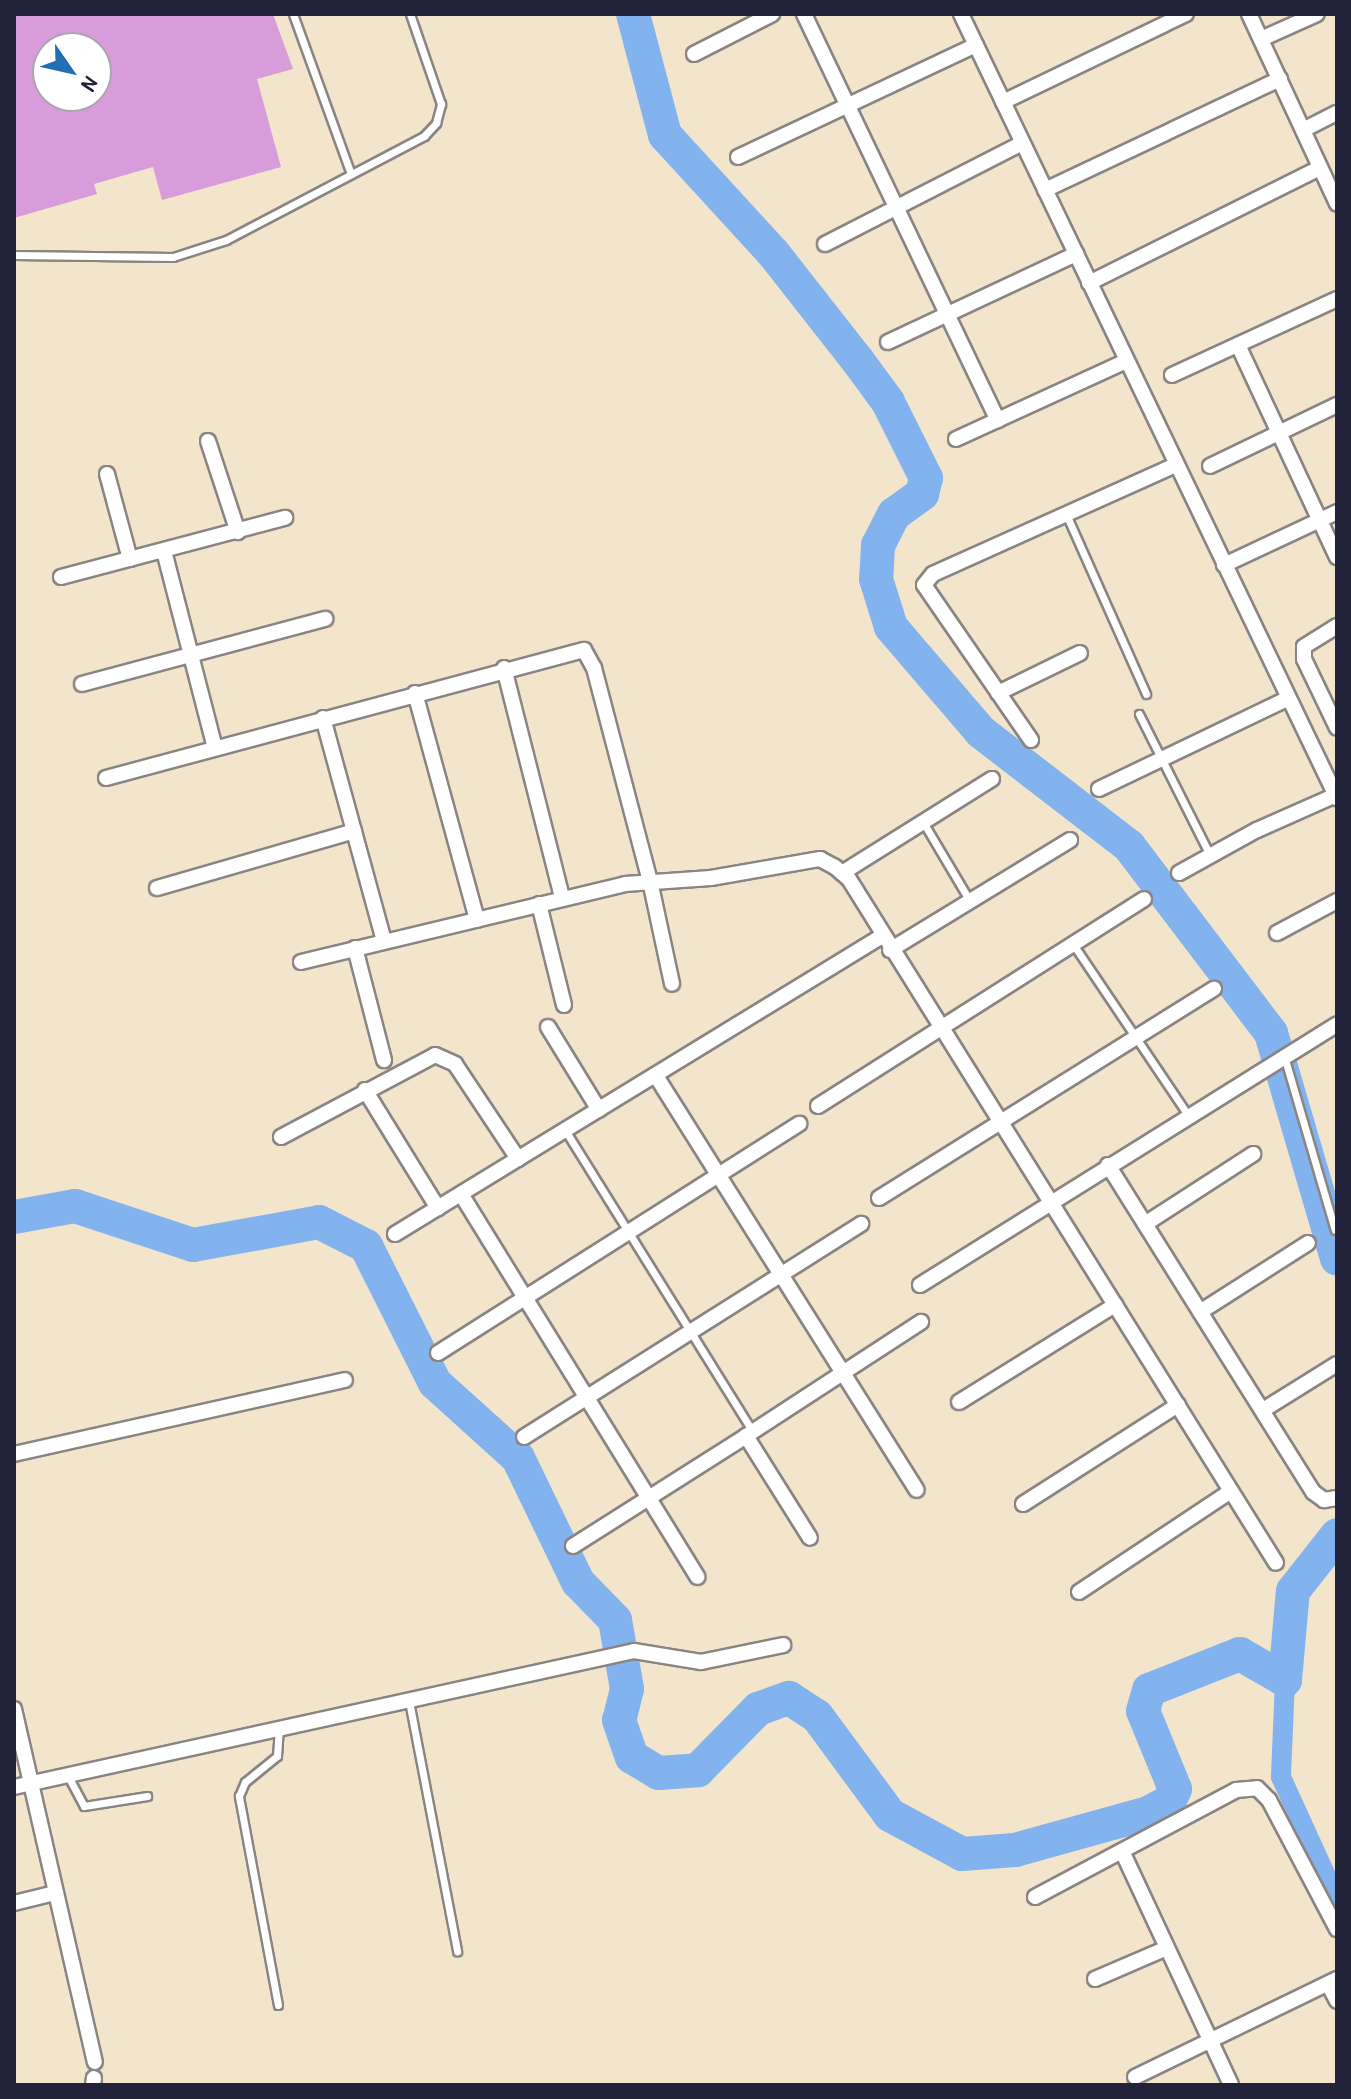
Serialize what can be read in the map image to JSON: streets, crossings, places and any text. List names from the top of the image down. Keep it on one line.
{"north":"bottom right"}
